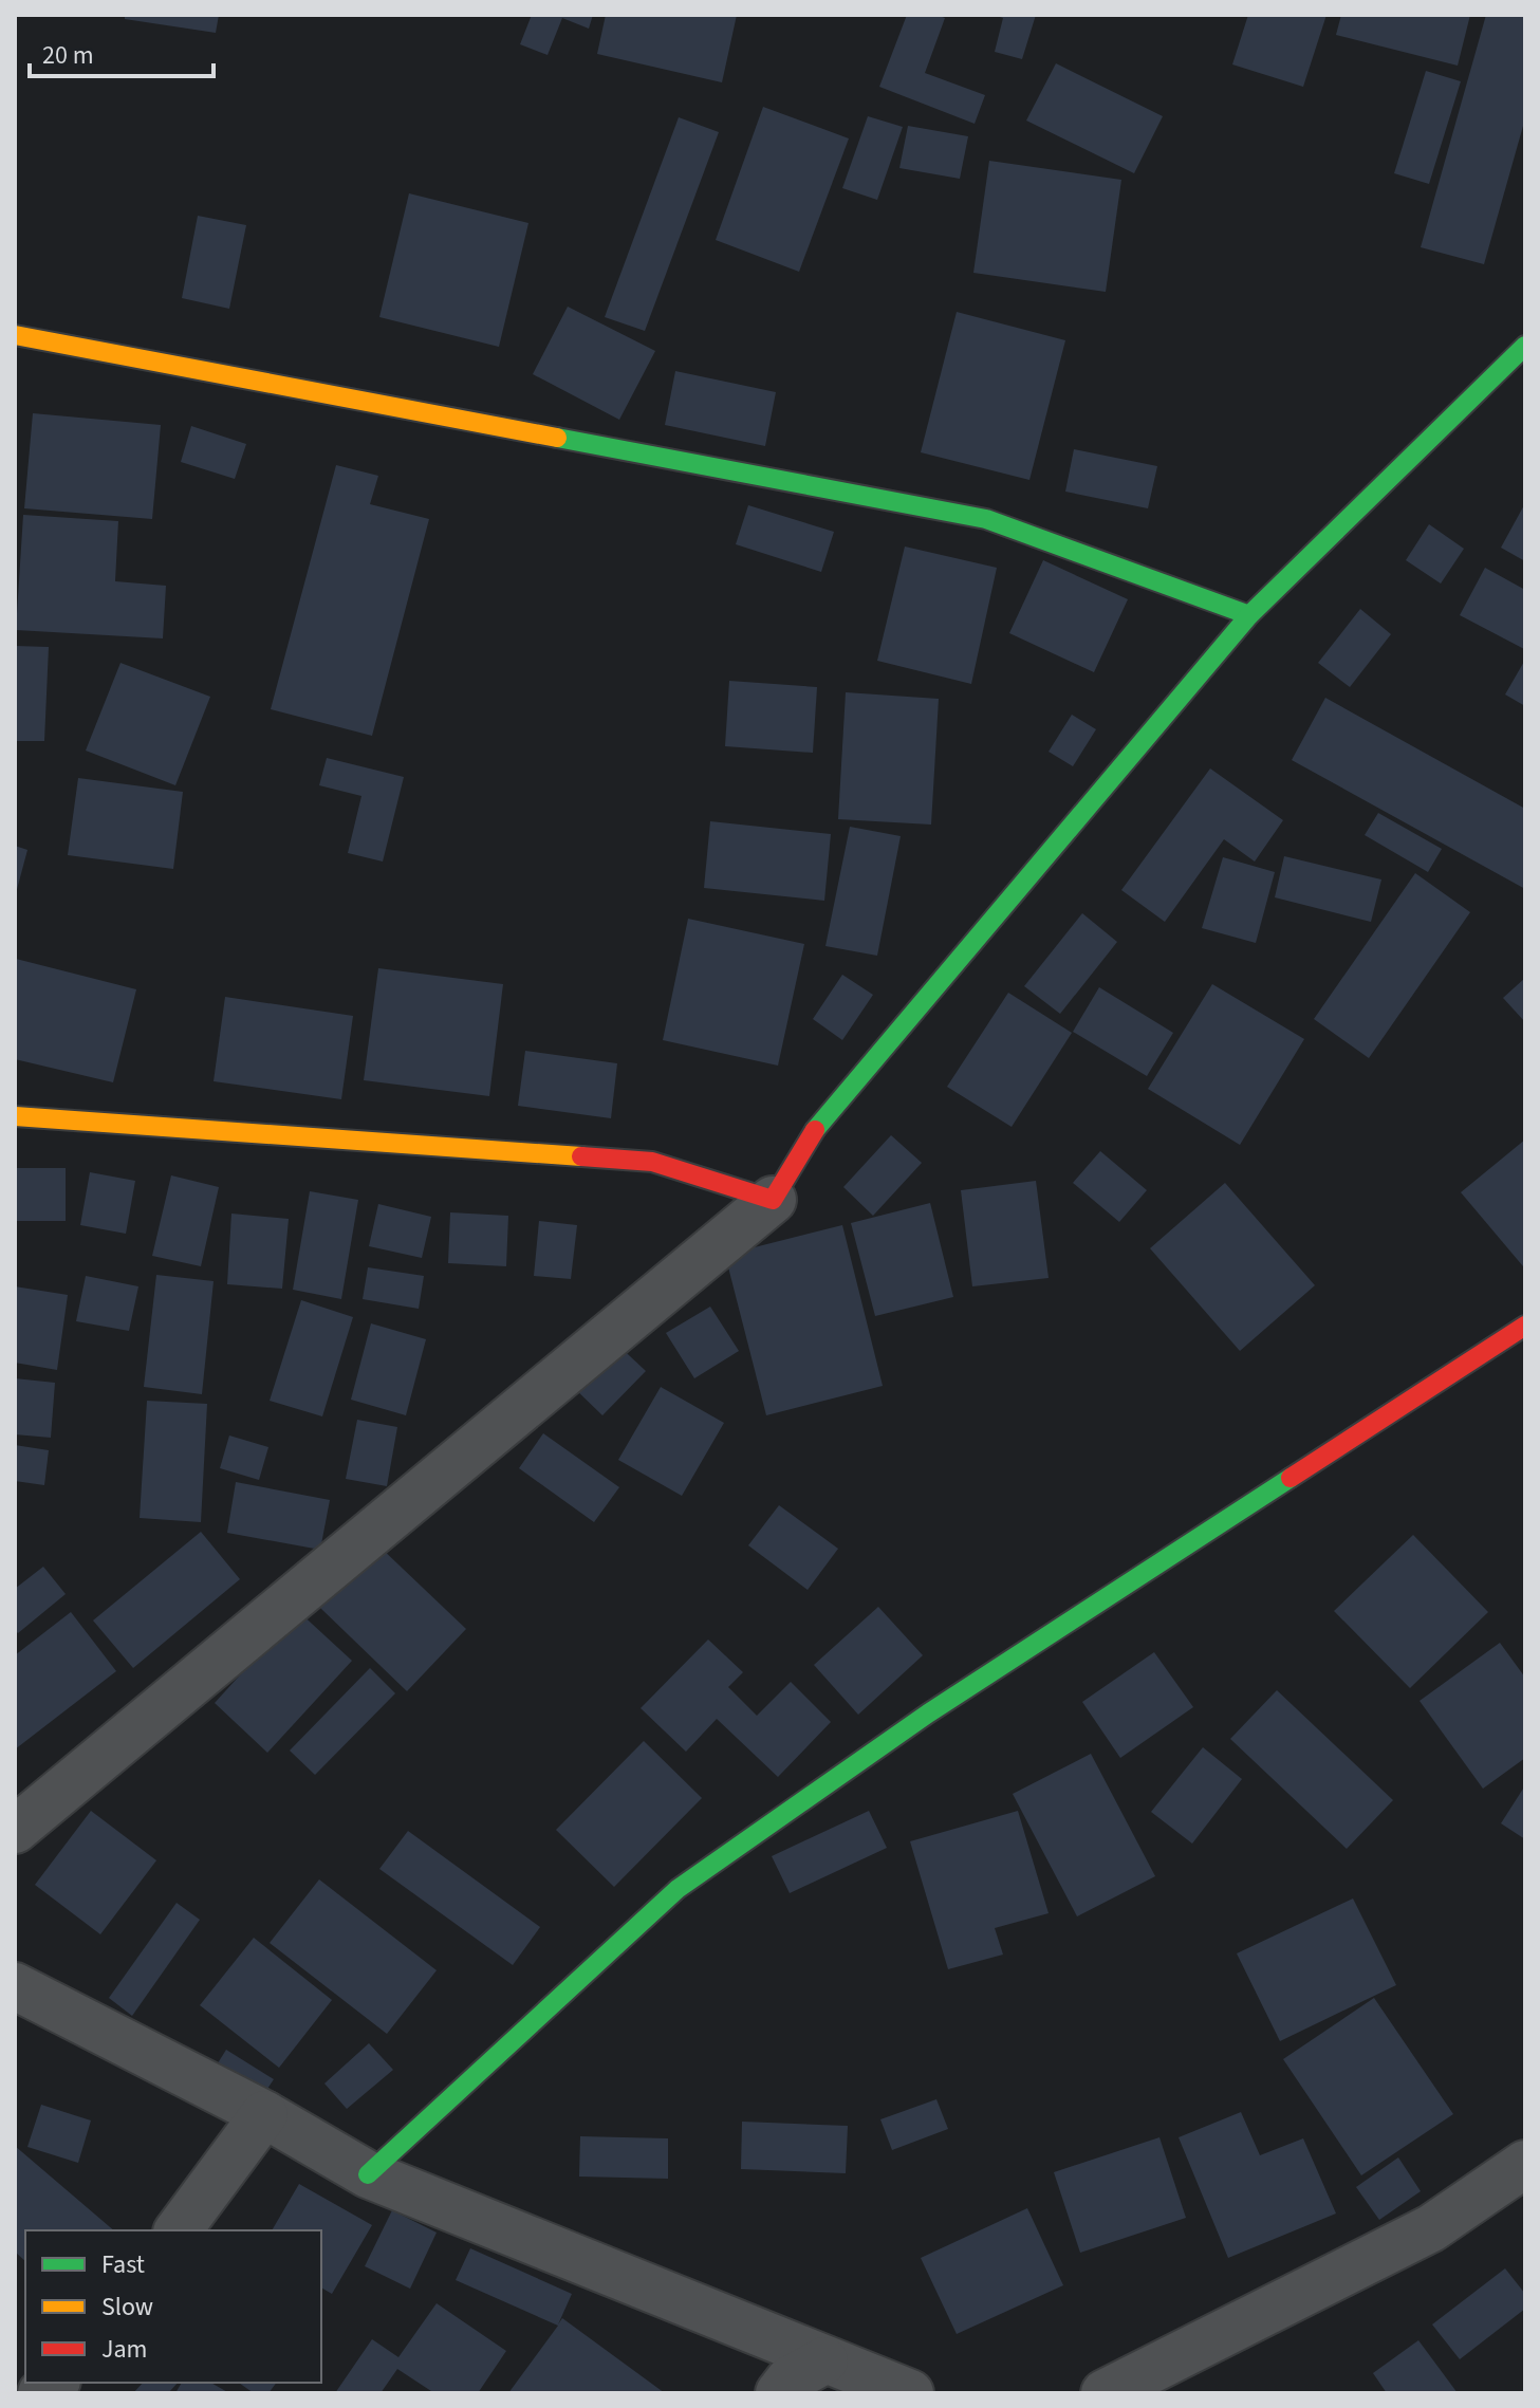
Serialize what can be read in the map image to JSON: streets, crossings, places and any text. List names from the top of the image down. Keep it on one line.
{"legend":["Fast","Slow","Jam"],"scale_bar":"20 m"}
